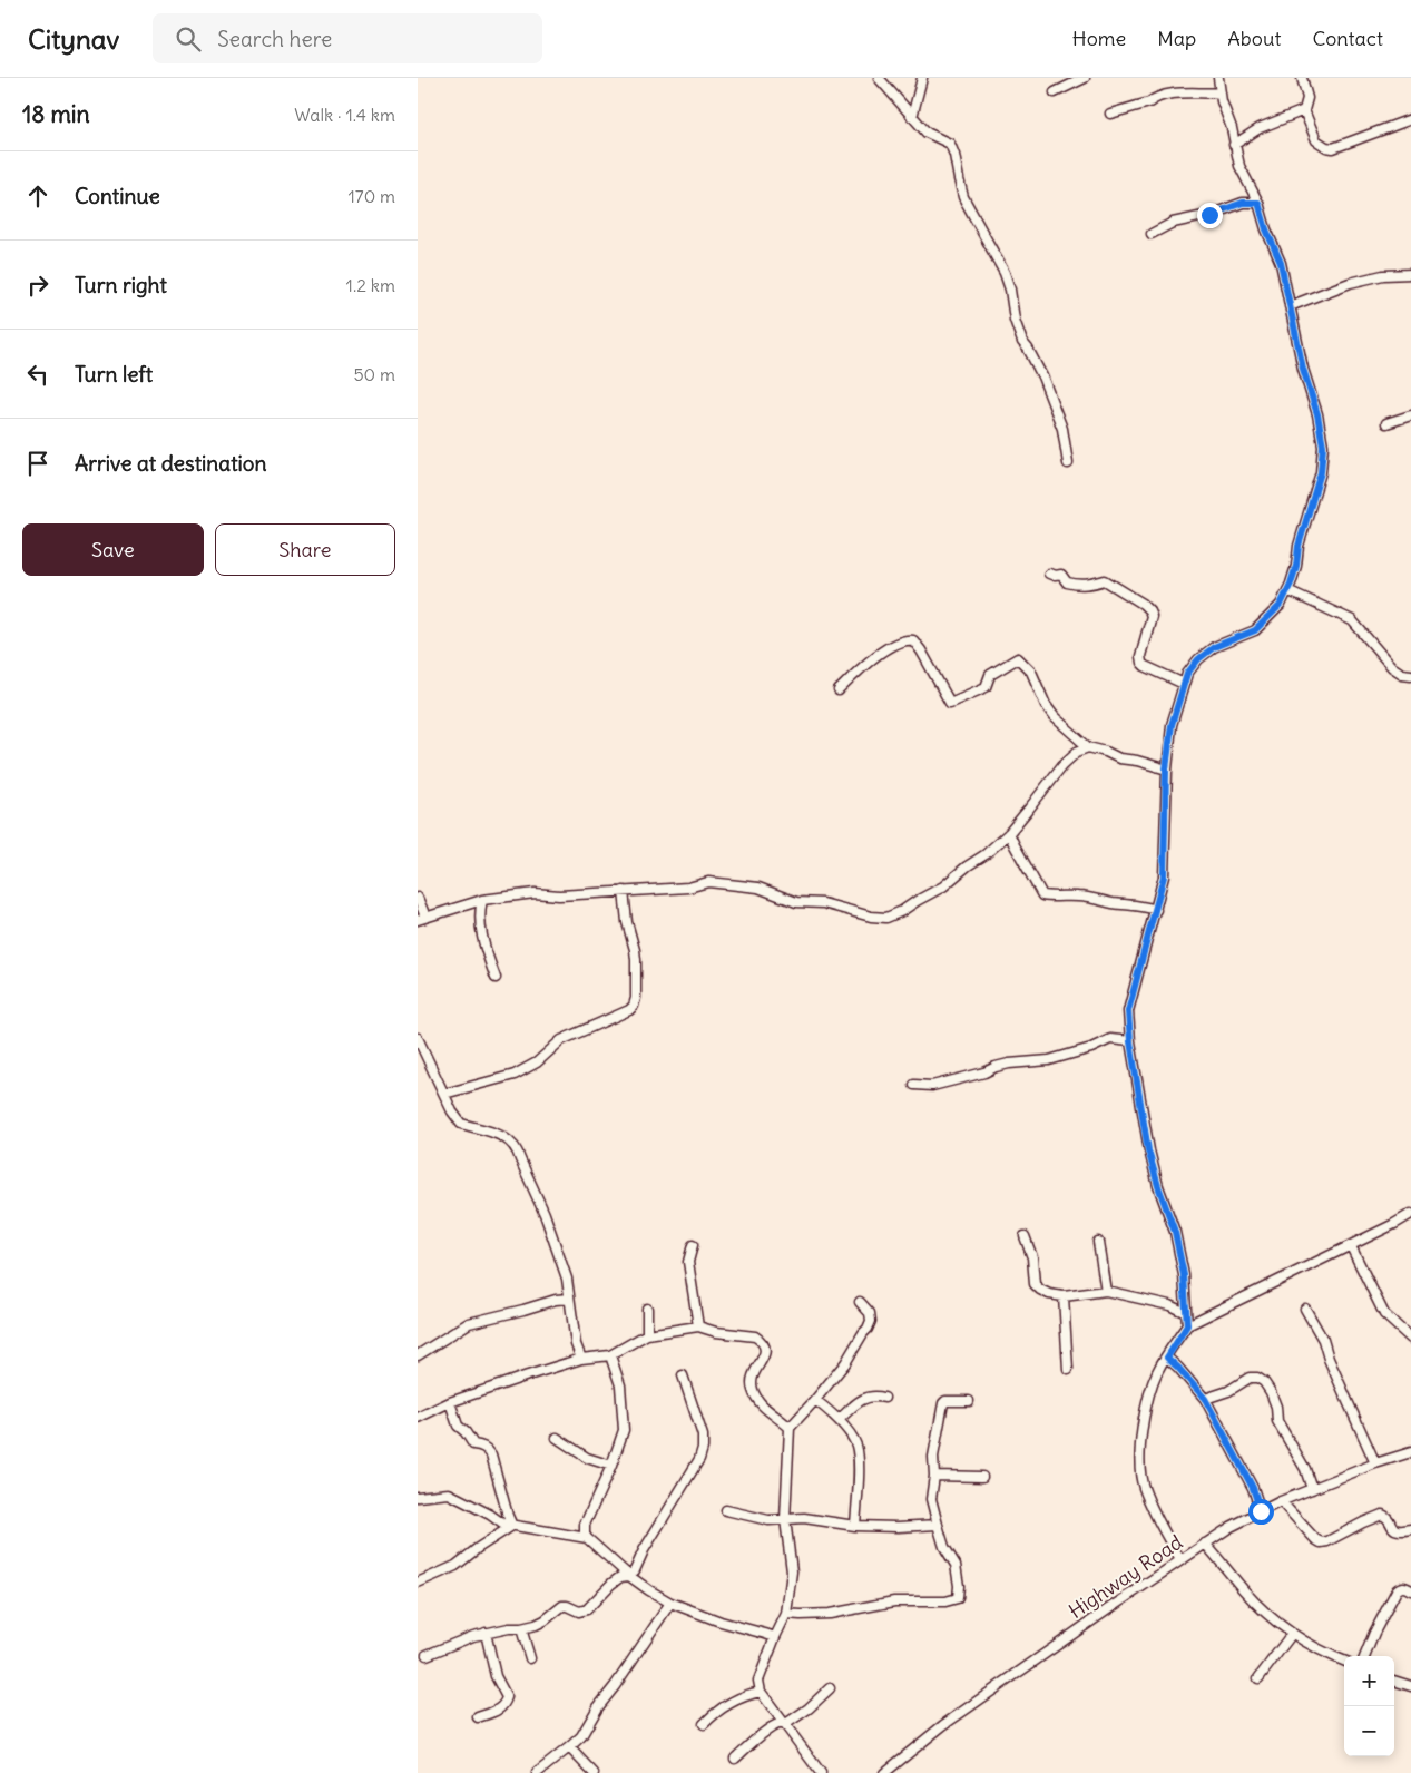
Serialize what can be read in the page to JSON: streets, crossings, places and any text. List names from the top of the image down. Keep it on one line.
{"streets":{"street":["Highway Road"]},"page":{"header":"Citynav","search":"Search here","nav":["Home","Map","About","Contact"],"heading":["18 min","Walk · 1.4 km"],"list":[["Continue","170 m"],["Turn right","1.2 km"],["Turn left","50 m"],"Arrive at destination"],"buttons":["Save","Share"],"map_buttons":["+","−"]}}
